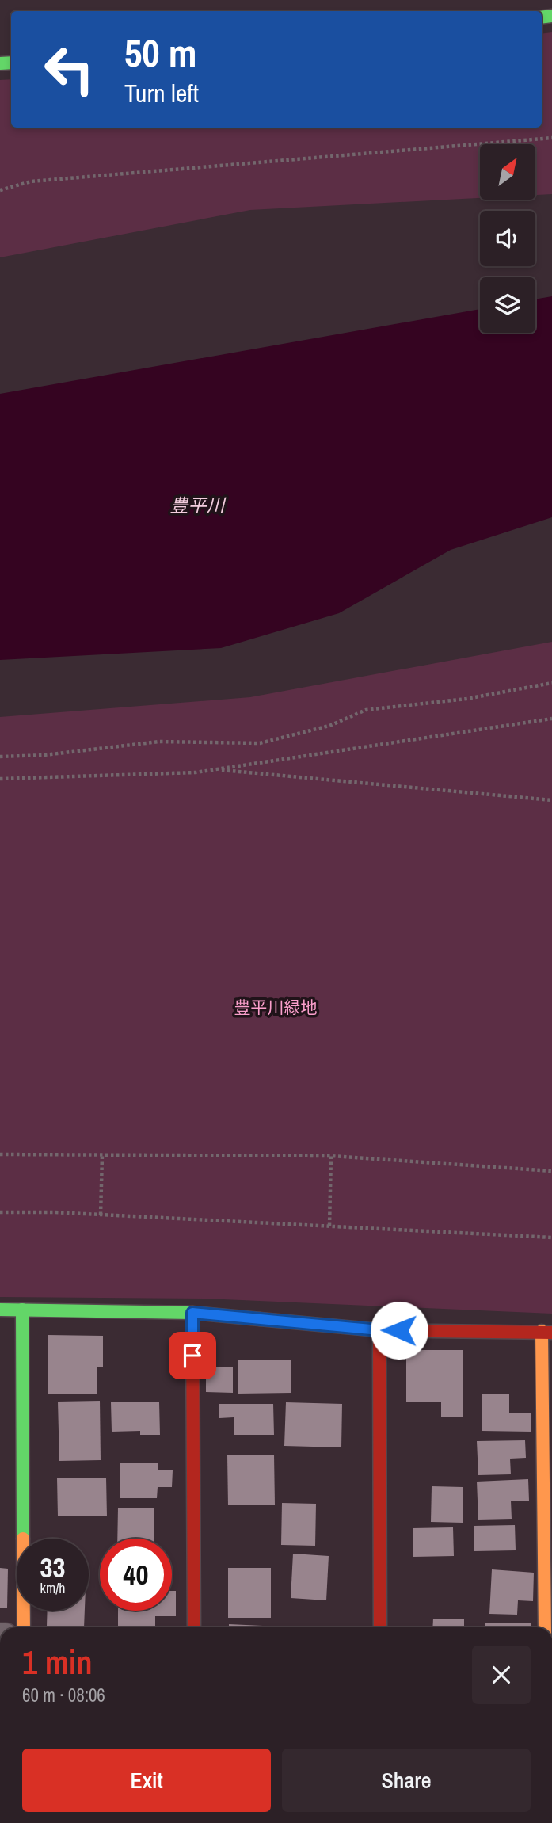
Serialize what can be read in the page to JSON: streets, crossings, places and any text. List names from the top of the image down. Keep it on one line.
{"water":["豊平川"],"parks":["豊平川緑地"],"north":"top right","page":{"turn":["50 m","Turn left"],"speed":"33 km/h","limit":"40","heading":["1 min","60 m · 08:06"],"buttons":["Exit","Share"]}}
